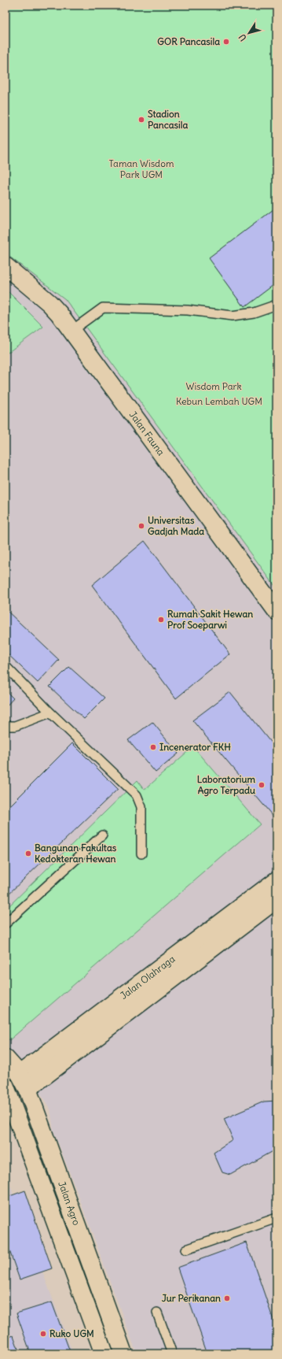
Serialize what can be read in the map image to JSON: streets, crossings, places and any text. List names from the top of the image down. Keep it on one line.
{"streets":{"street":["Jalan Fauna","Jalan Olahraga","Jalan Agro"]},"crossings":[["Jalan Olahraga","Jalan Agro"]],"parks":["Taman Wisdom Park UGM","Wisdom Park","Kebun Lembah UGM"],"places":["GOR Pancasila","Stadion Pancasila","Universitas Gadjah Mada","Rumah Sakit Hewan Prof Soeparwi","Incenerator FKH","Laboratorium Agro Terpadu","Bangunan Fakultas Kedokteran Hewan","Jur Perikanan","Ruko UGM"],"north":"bottom left"}
